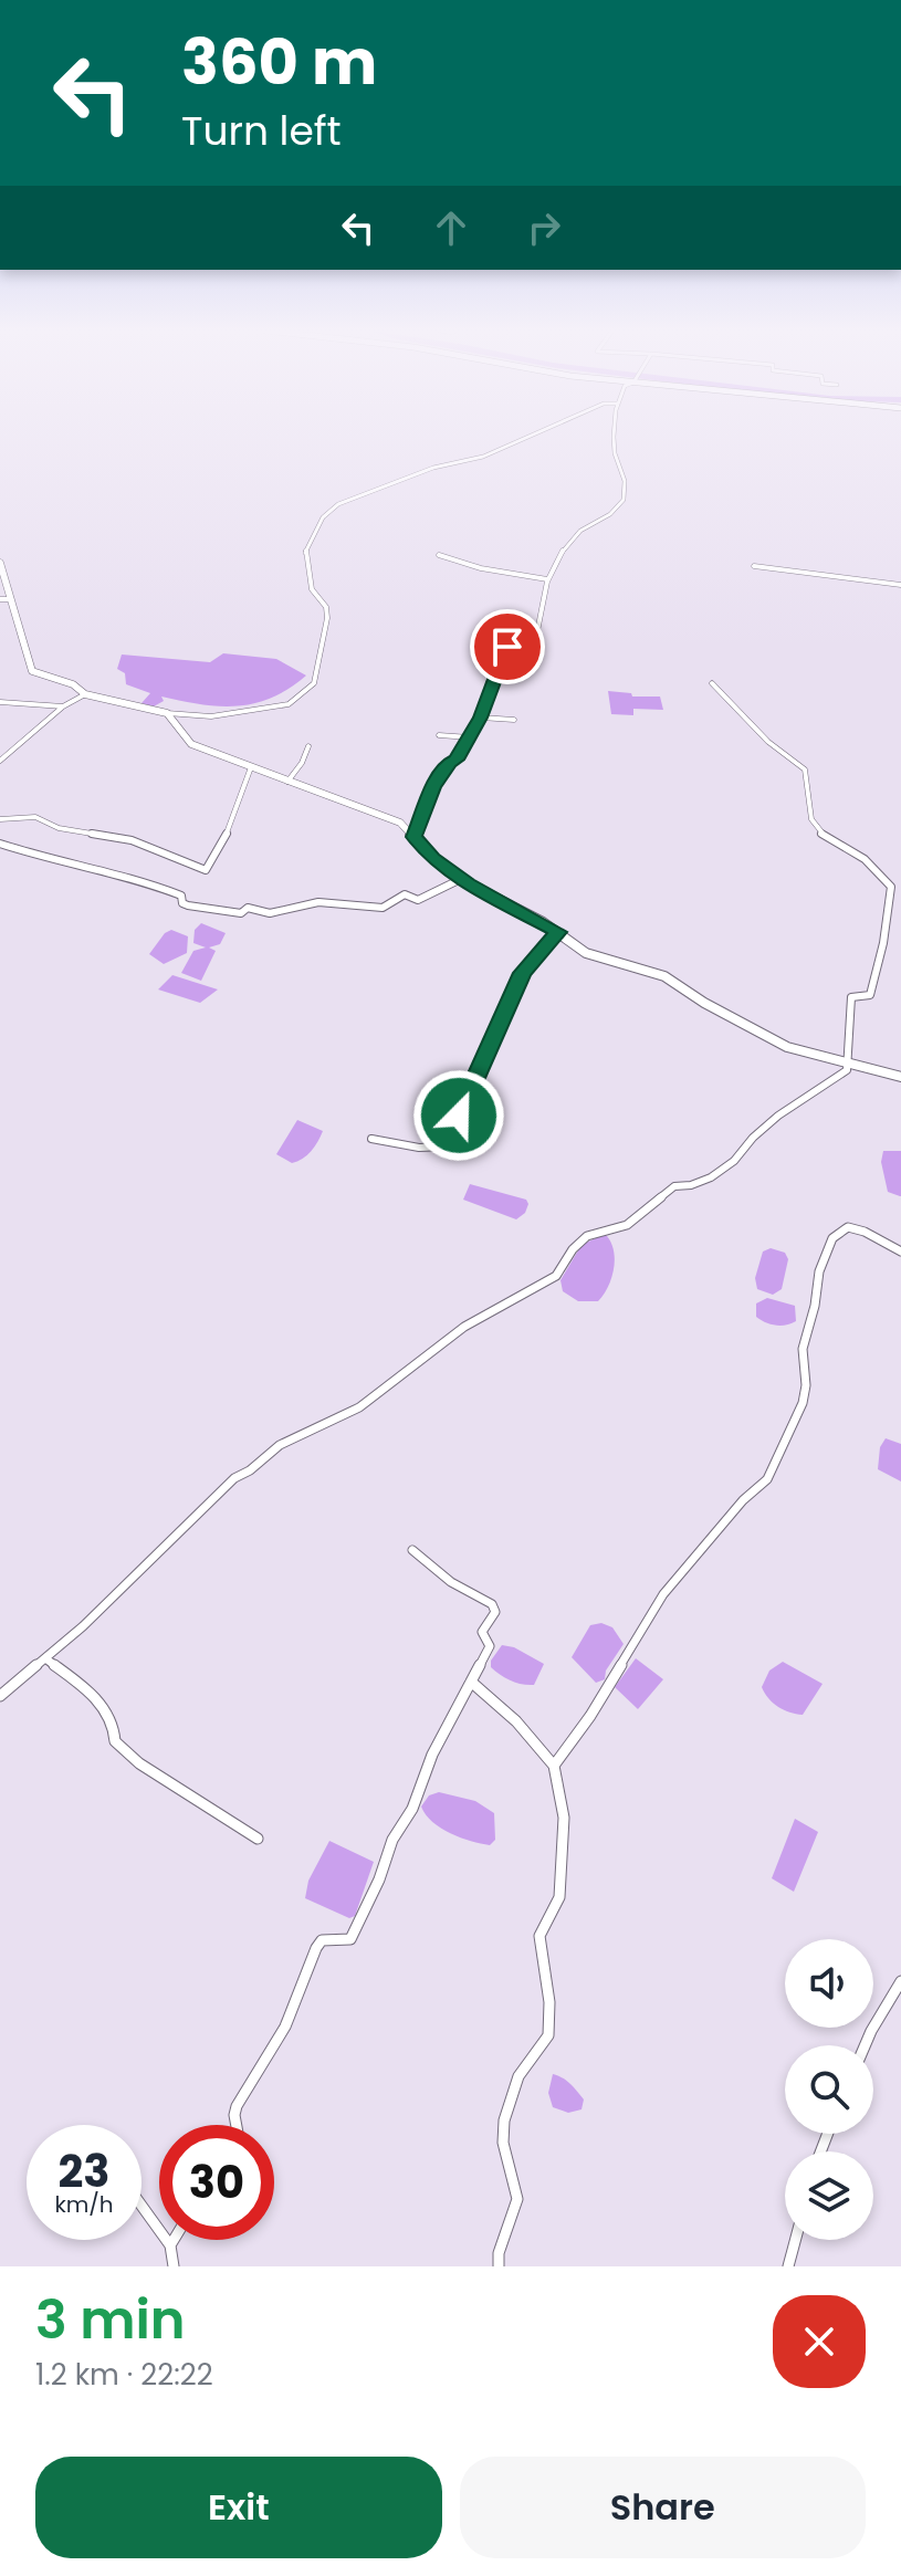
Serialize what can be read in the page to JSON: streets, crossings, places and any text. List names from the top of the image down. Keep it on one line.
{"page":{"turn":["360 m","Turn left"],"speed":"23 km/h","limit":"30","heading":["3 min","1.2 km · 22:22"],"buttons":["Exit","Share"]}}
